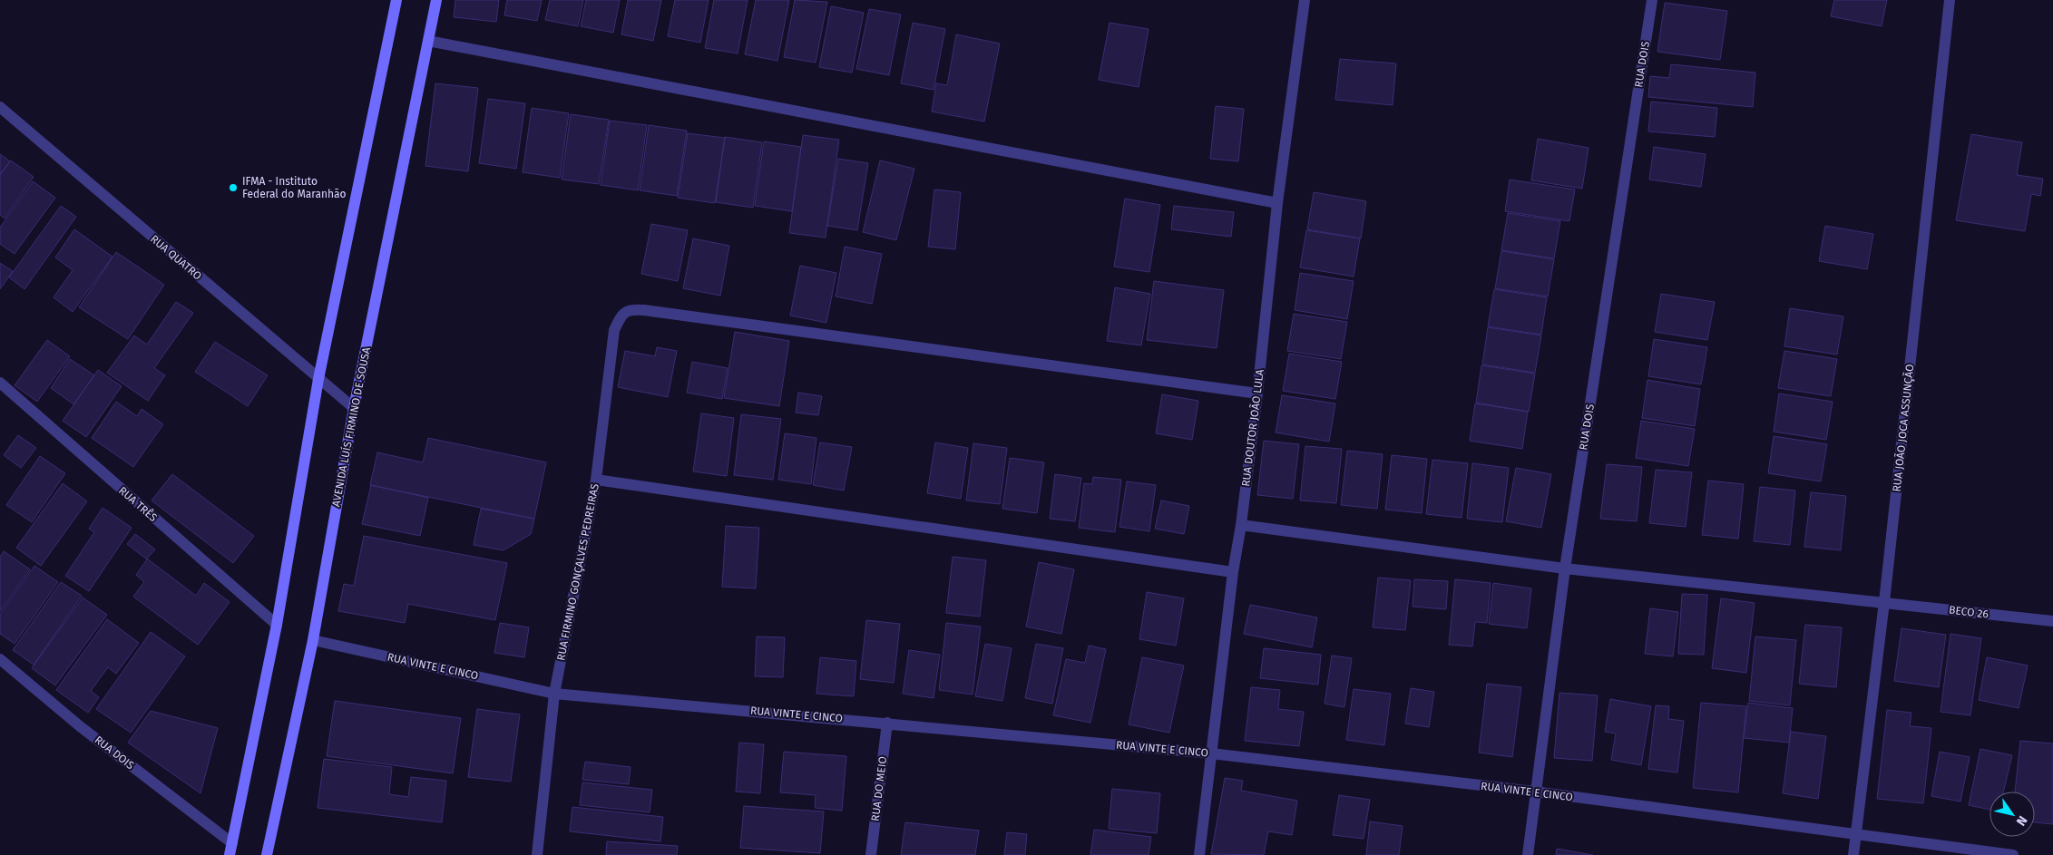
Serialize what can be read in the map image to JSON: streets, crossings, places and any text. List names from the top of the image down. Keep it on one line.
{"streets":{"main road":["AVENIDA LUÍS FIRMINO DE SOUSA"],"street":["RUA DOIS","RUA QUATRO","RUA DOUTOR JOÃO LULA","RUA JOÃO JOCA ASSUNÇÃO","RUA TRÊS","RUA FIRMINO GONÇALVES PEDREIRAS","BECO 26","RUA VINTE E CINCO","RUA DO MEIO"]},"crossings":[["RUA DOIS","BECO 26"],["RUA DOIS","RUA VINTE E CINCO"],["RUA QUATRO","AVENIDA LUÍS FIRMINO DE SOUSA"],["AVENIDA LUÍS FIRMINO DE SOUSA","RUA VINTE E CINCO"],["RUA DOUTOR JOÃO LULA","RUA FIRMINO GONÇALVES PEDREIRAS"],["RUA DOUTOR JOÃO LULA","BECO 26"],["RUA DOUTOR JOÃO LULA","RUA VINTE E CINCO"],["RUA JOÃO JOCA ASSUNÇÃO","BECO 26"],["RUA JOÃO JOCA ASSUNÇÃO","RUA VINTE E CINCO"],["RUA FIRMINO GONÇALVES PEDREIRAS","RUA VINTE E CINCO"],["RUA VINTE E CINCO","RUA DO MEIO"]],"places":["IFMA - Instituto Federal do Maranhão"],"north":"bottom right"}
